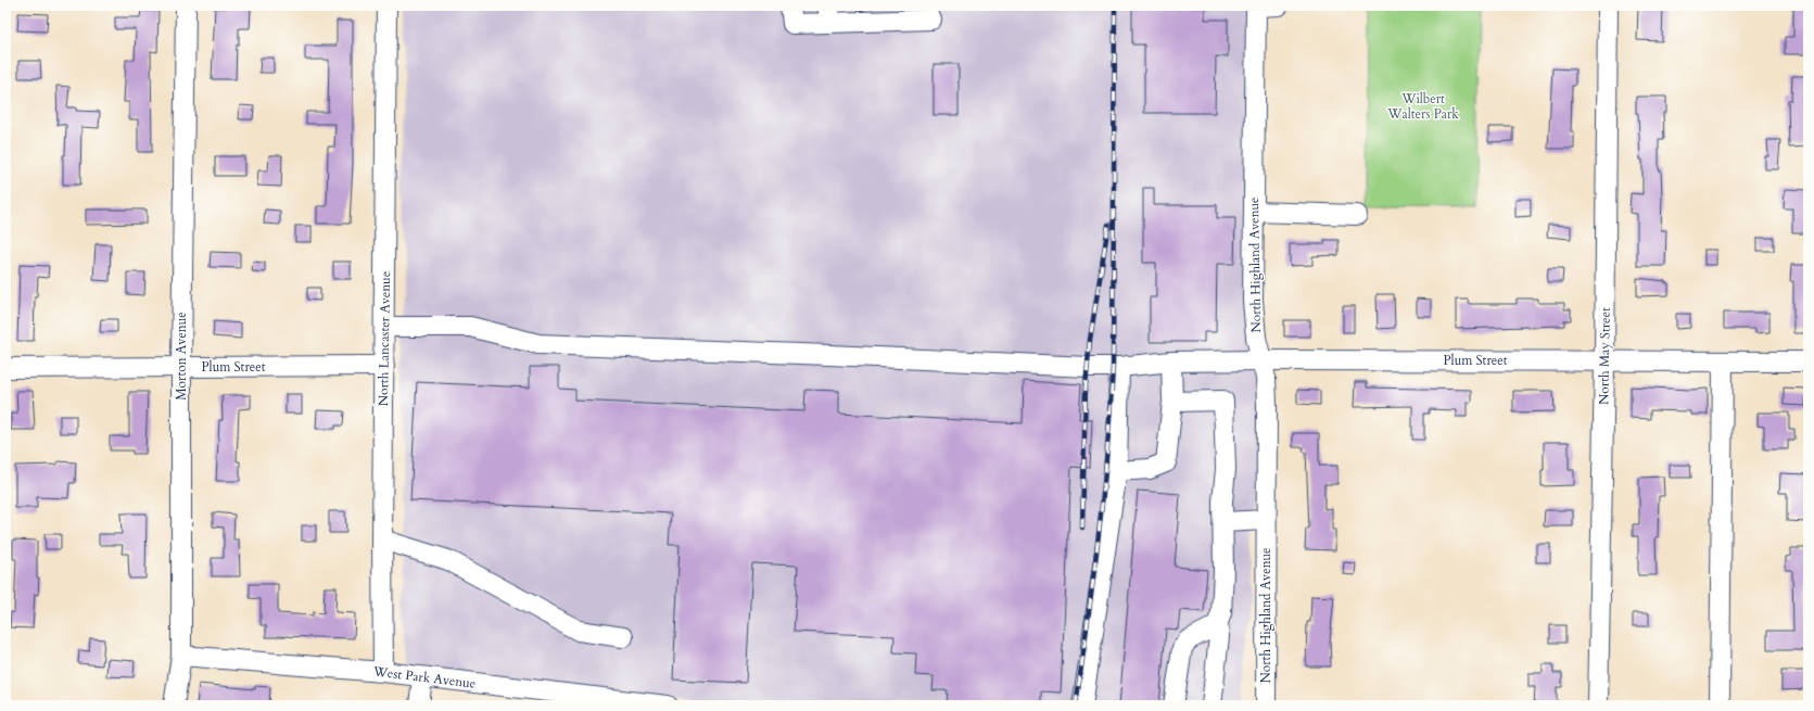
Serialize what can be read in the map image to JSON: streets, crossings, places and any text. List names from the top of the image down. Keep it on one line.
{"streets":{"street":["North Highland Avenue","North Lancaster Avenue","Morton Avenue","North May Street","Plum Street","West Park Avenue"]},"crossings":[["North Highland Avenue","Plum Street"],["North Lancaster Avenue","Plum Street"],["North Lancaster Avenue","West Park Avenue"],["Morton Avenue","Plum Street"],["Morton Avenue","West Park Avenue"],["North May Street","Plum Street"]],"parks":["Wilbert Walters Park"]}
